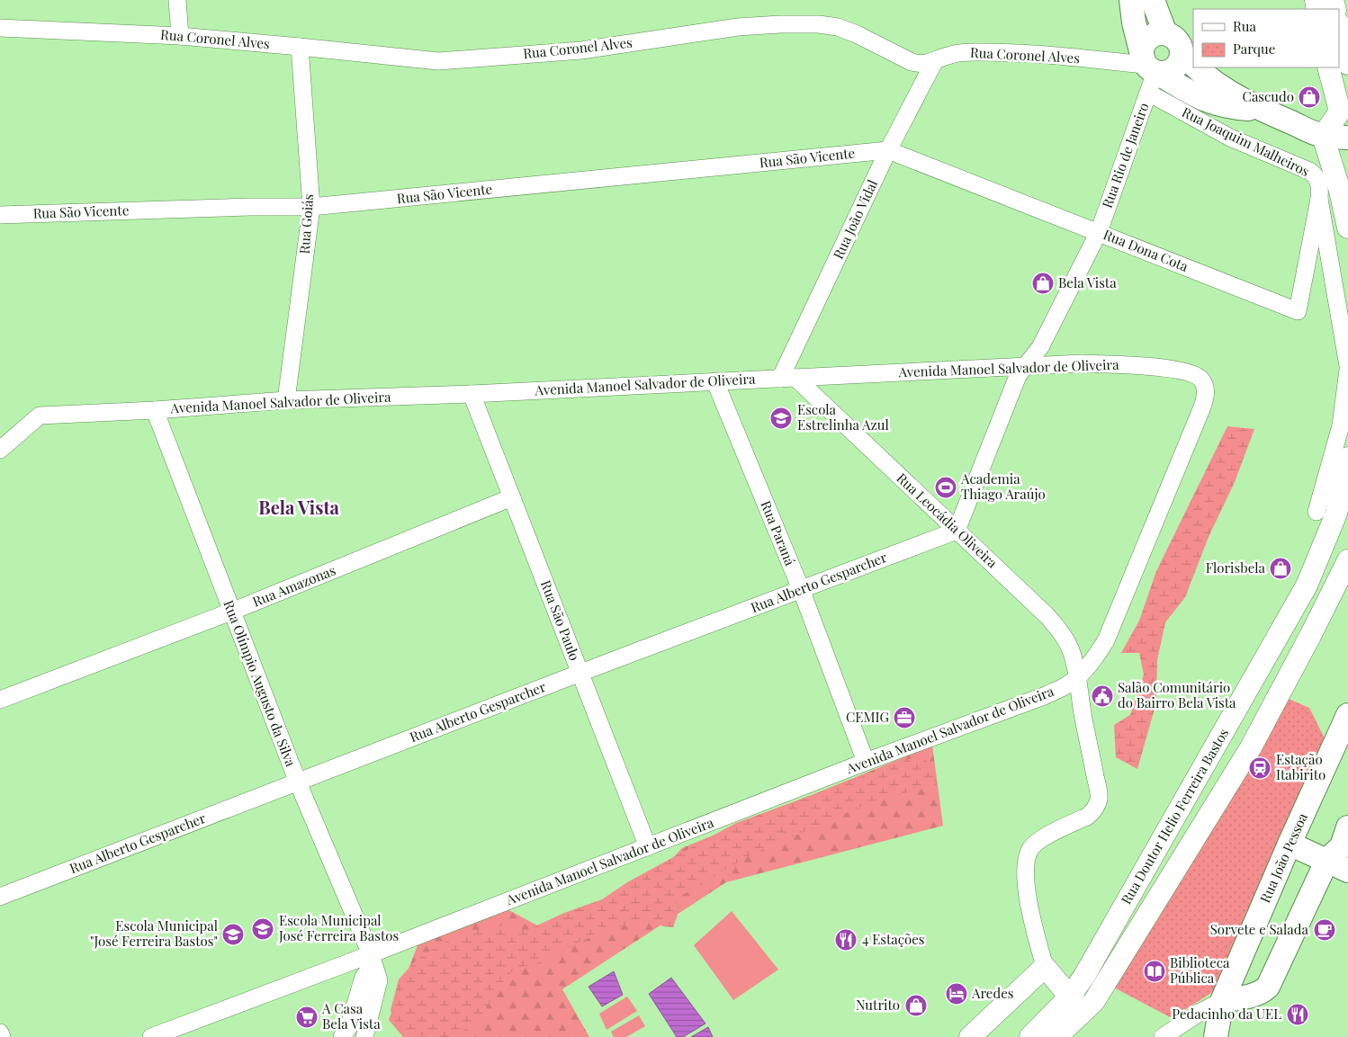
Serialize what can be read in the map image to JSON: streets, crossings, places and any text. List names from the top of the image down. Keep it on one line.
{"streets":{"main road":["Rua João Pessoa"],"street":["Rua Coronel Alves","Rua Joaquim Malheiros","Rua Rio de Janeiro","Rua São Vicente","Rua João Vidal","Rua Goiás","Rua Dona Cota","Avenida Manoel Salvador de Oliveira","Rua Leocádia Oliveira","Rua Paraná","Rua Alberto Gesparcher","Rua Amazonas","Rua São Paulo","Rua Olímpio Augusto da Silva","Rua Doutor Helio Ferreira Bastos"]},"crossings":[["Rua Coronel Alves","Rua Joaquim Malheiros"],["Rua Coronel Alves","Rua Rio de Janeiro"],["Rua Coronel Alves","Rua João Vidal"],["Rua Coronel Alves","Rua Goiás"],["Rua Joaquim Malheiros","Rua Rio de Janeiro"],["Rua Joaquim Malheiros","Rua Dona Cota"],["Rua Rio de Janeiro","Rua Dona Cota"],["Rua Rio de Janeiro","Avenida Manoel Salvador de Oliveira"],["Rua Rio de Janeiro","Rua Leocádia Oliveira"],["Rua Rio de Janeiro","Rua Alberto Gesparcher"],["Rua São Vicente","Rua João Vidal"],["Rua São Vicente","Rua Goiás"],["Rua São Vicente","Rua Dona Cota"],["Rua João Vidal","Rua Dona Cota"],["Rua João Vidal","Avenida Manoel Salvador de Oliveira"],["Rua João Vidal","Rua Leocádia Oliveira"],["Rua Goiás","Avenida Manoel Salvador de Oliveira"],["Avenida Manoel Salvador de Oliveira","Rua Leocádia Oliveira"],["Avenida Manoel Salvador de Oliveira","Rua Paraná"],["Avenida Manoel Salvador de Oliveira","Rua São Paulo"],["Avenida Manoel Salvador de Oliveira","Rua Olímpio Augusto da Silva"],["Rua Leocádia Oliveira","Rua Alberto Gesparcher"],["Rua Paraná","Rua Alberto Gesparcher"],["Rua Alberto Gesparcher","Rua São Paulo"],["Rua Alberto Gesparcher","Rua Olímpio Augusto da Silva"],["Rua Amazonas","Rua São Paulo"],["Rua Amazonas","Rua Olímpio Augusto da Silva"]],"districts":["Bela Vista"],"places":{"shop":["Cascudo","Bela Vista","Florisbela","Nutrito"],"school or university":["Escola Estrelinha Azul","Escola Municipal José Ferreira Bastos","Escola Municipal \"José Ferreira Bastos\""],"sports":["Academia Thiago Araújo"],"public building":["Salão Comunitário do Bairro Bela Vista"],"office":["CEMIG"],"station":["Estação Itabirito"],"cafe":["Sorvete e Salada"],"restaurant":["4 Estações","Pedacinho da UEL"],"library":["Biblioteca Pública"],"hotel":["Aredes"],"supermarket":["A Casa Bela Vista"]},"legend":["Rua","Parque"]}
